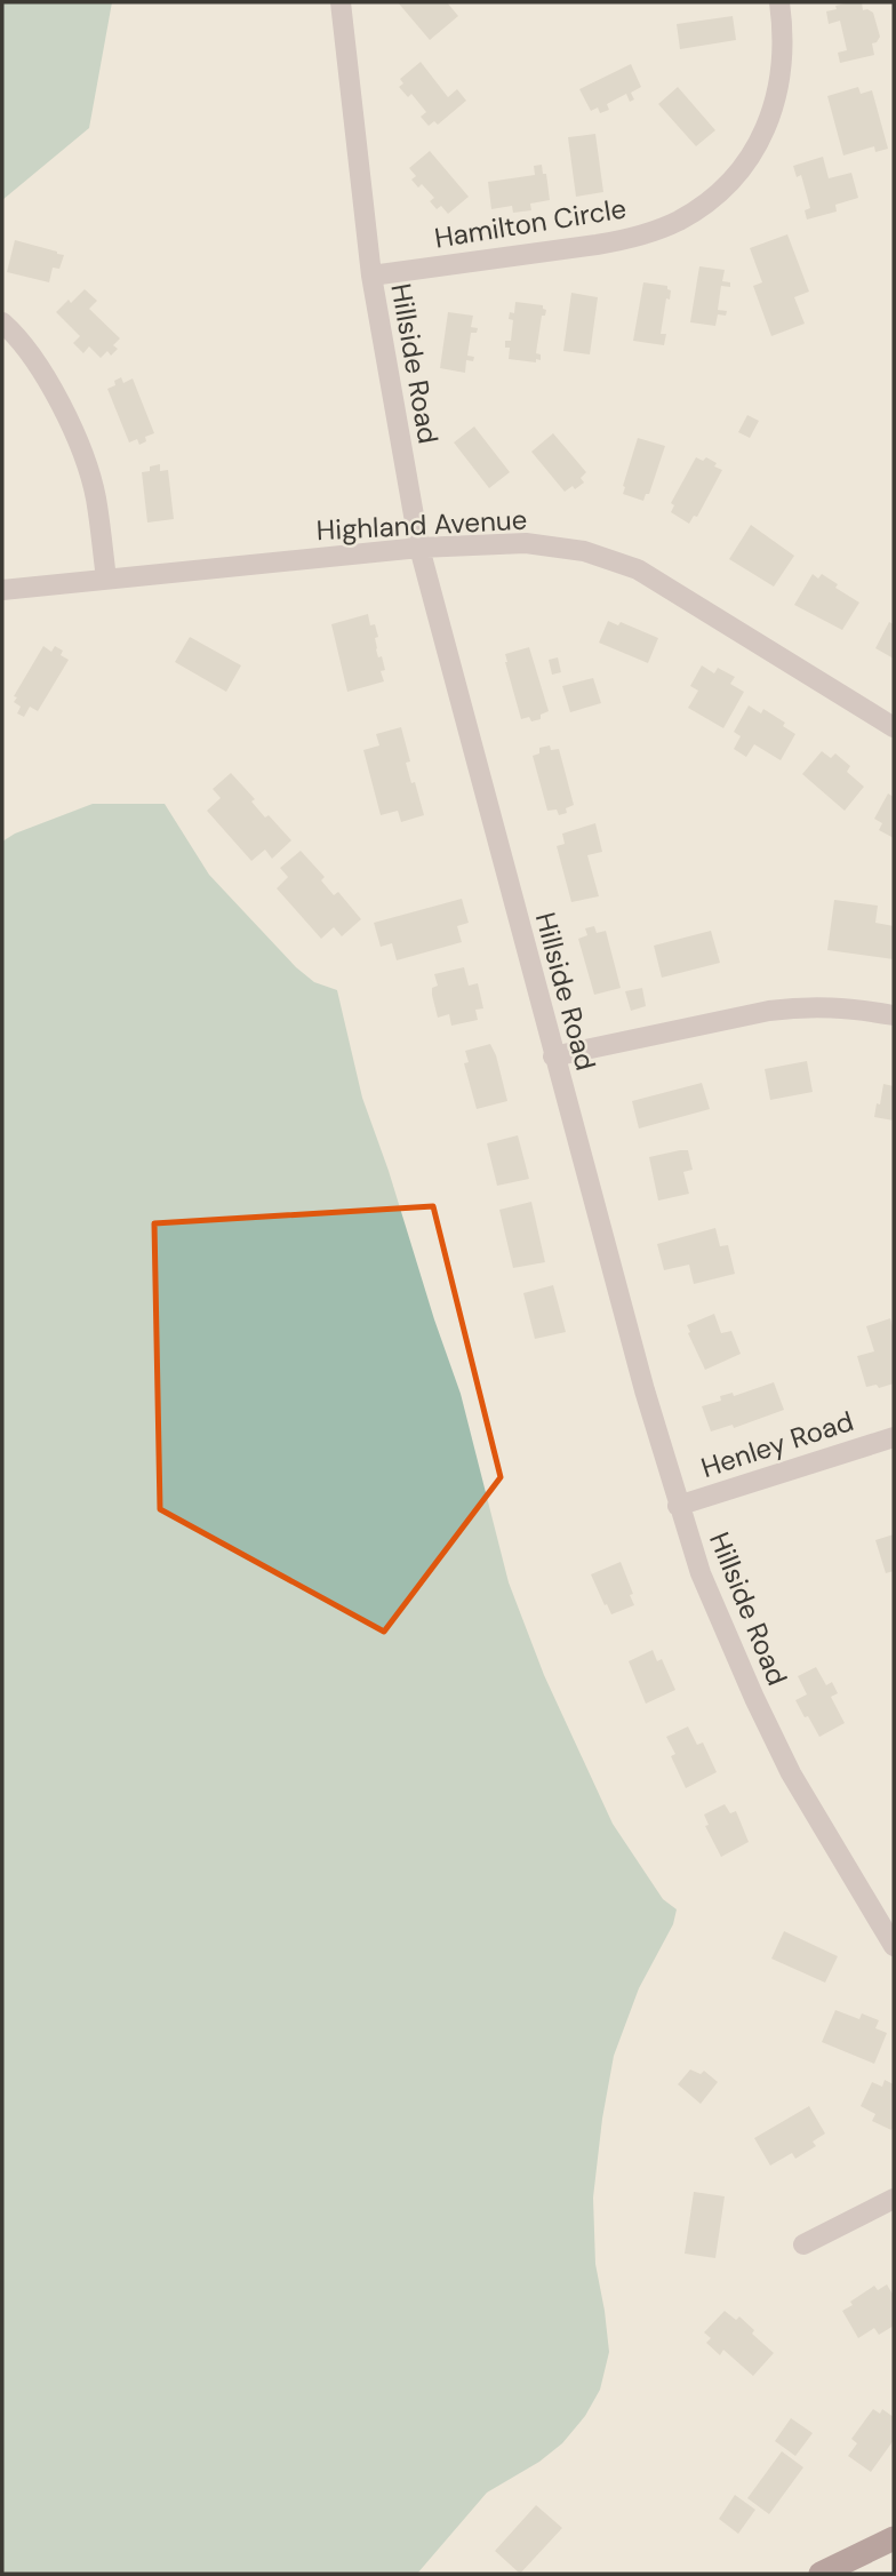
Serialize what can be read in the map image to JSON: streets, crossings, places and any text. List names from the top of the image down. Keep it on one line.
{"streets":{"street":["Hamilton Circle","Hillside Road","Highland Avenue","Henley Road"]},"crossings":[["Hamilton Circle","Hillside Road"],["Hillside Road","Highland Avenue"],["Hillside Road","Henley Road"]]}
